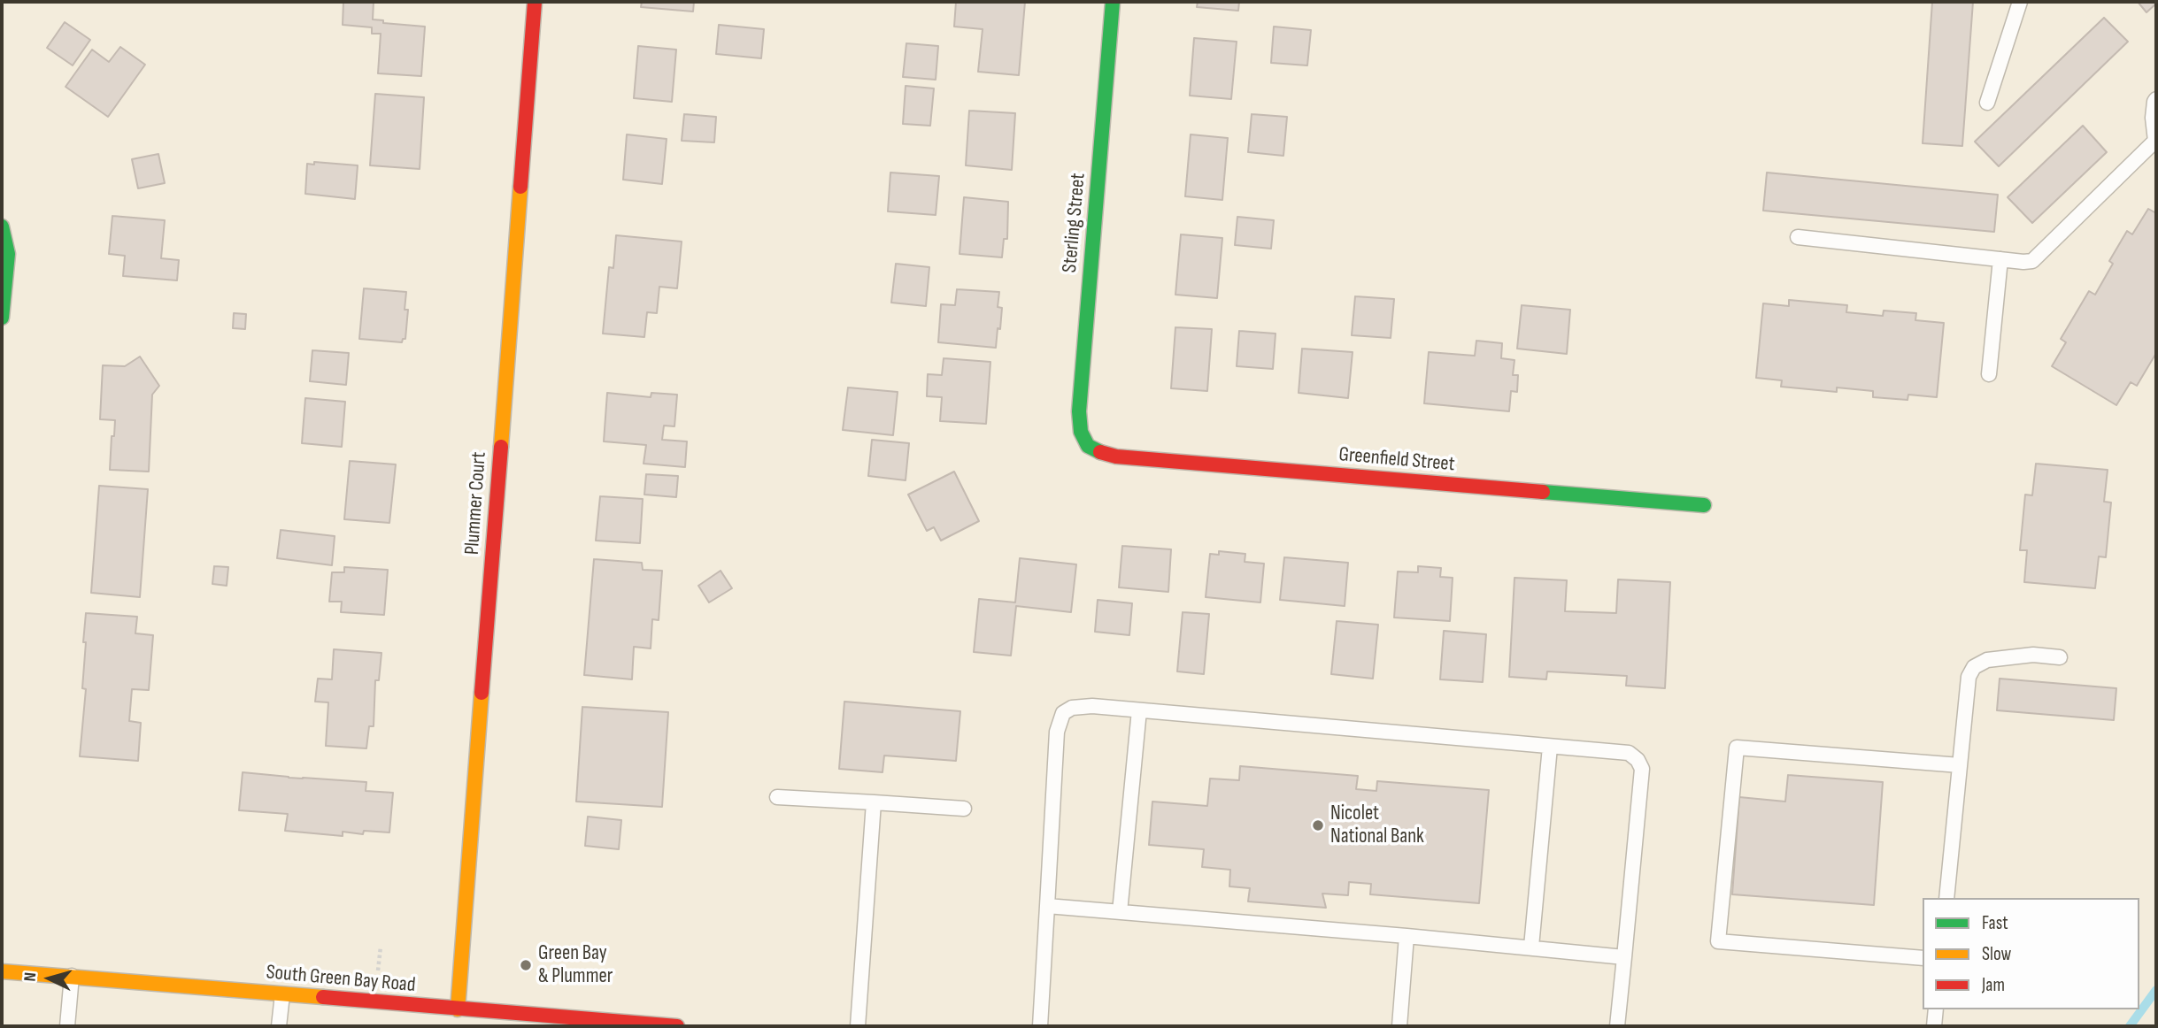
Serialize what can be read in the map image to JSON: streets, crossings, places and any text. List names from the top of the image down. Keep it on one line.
{"streets":{"street":["Sterling Street","Greenfield Street","Plummer Court","South Green Bay Road"]},"crossings":[["Sterling Street","Greenfield Street"],["Plummer Court","South Green Bay Road"]],"places":["Nicolet National Bank","Green Bay & Plummer"],"legend":["Fast","Slow","Jam"],"north":"left"}
